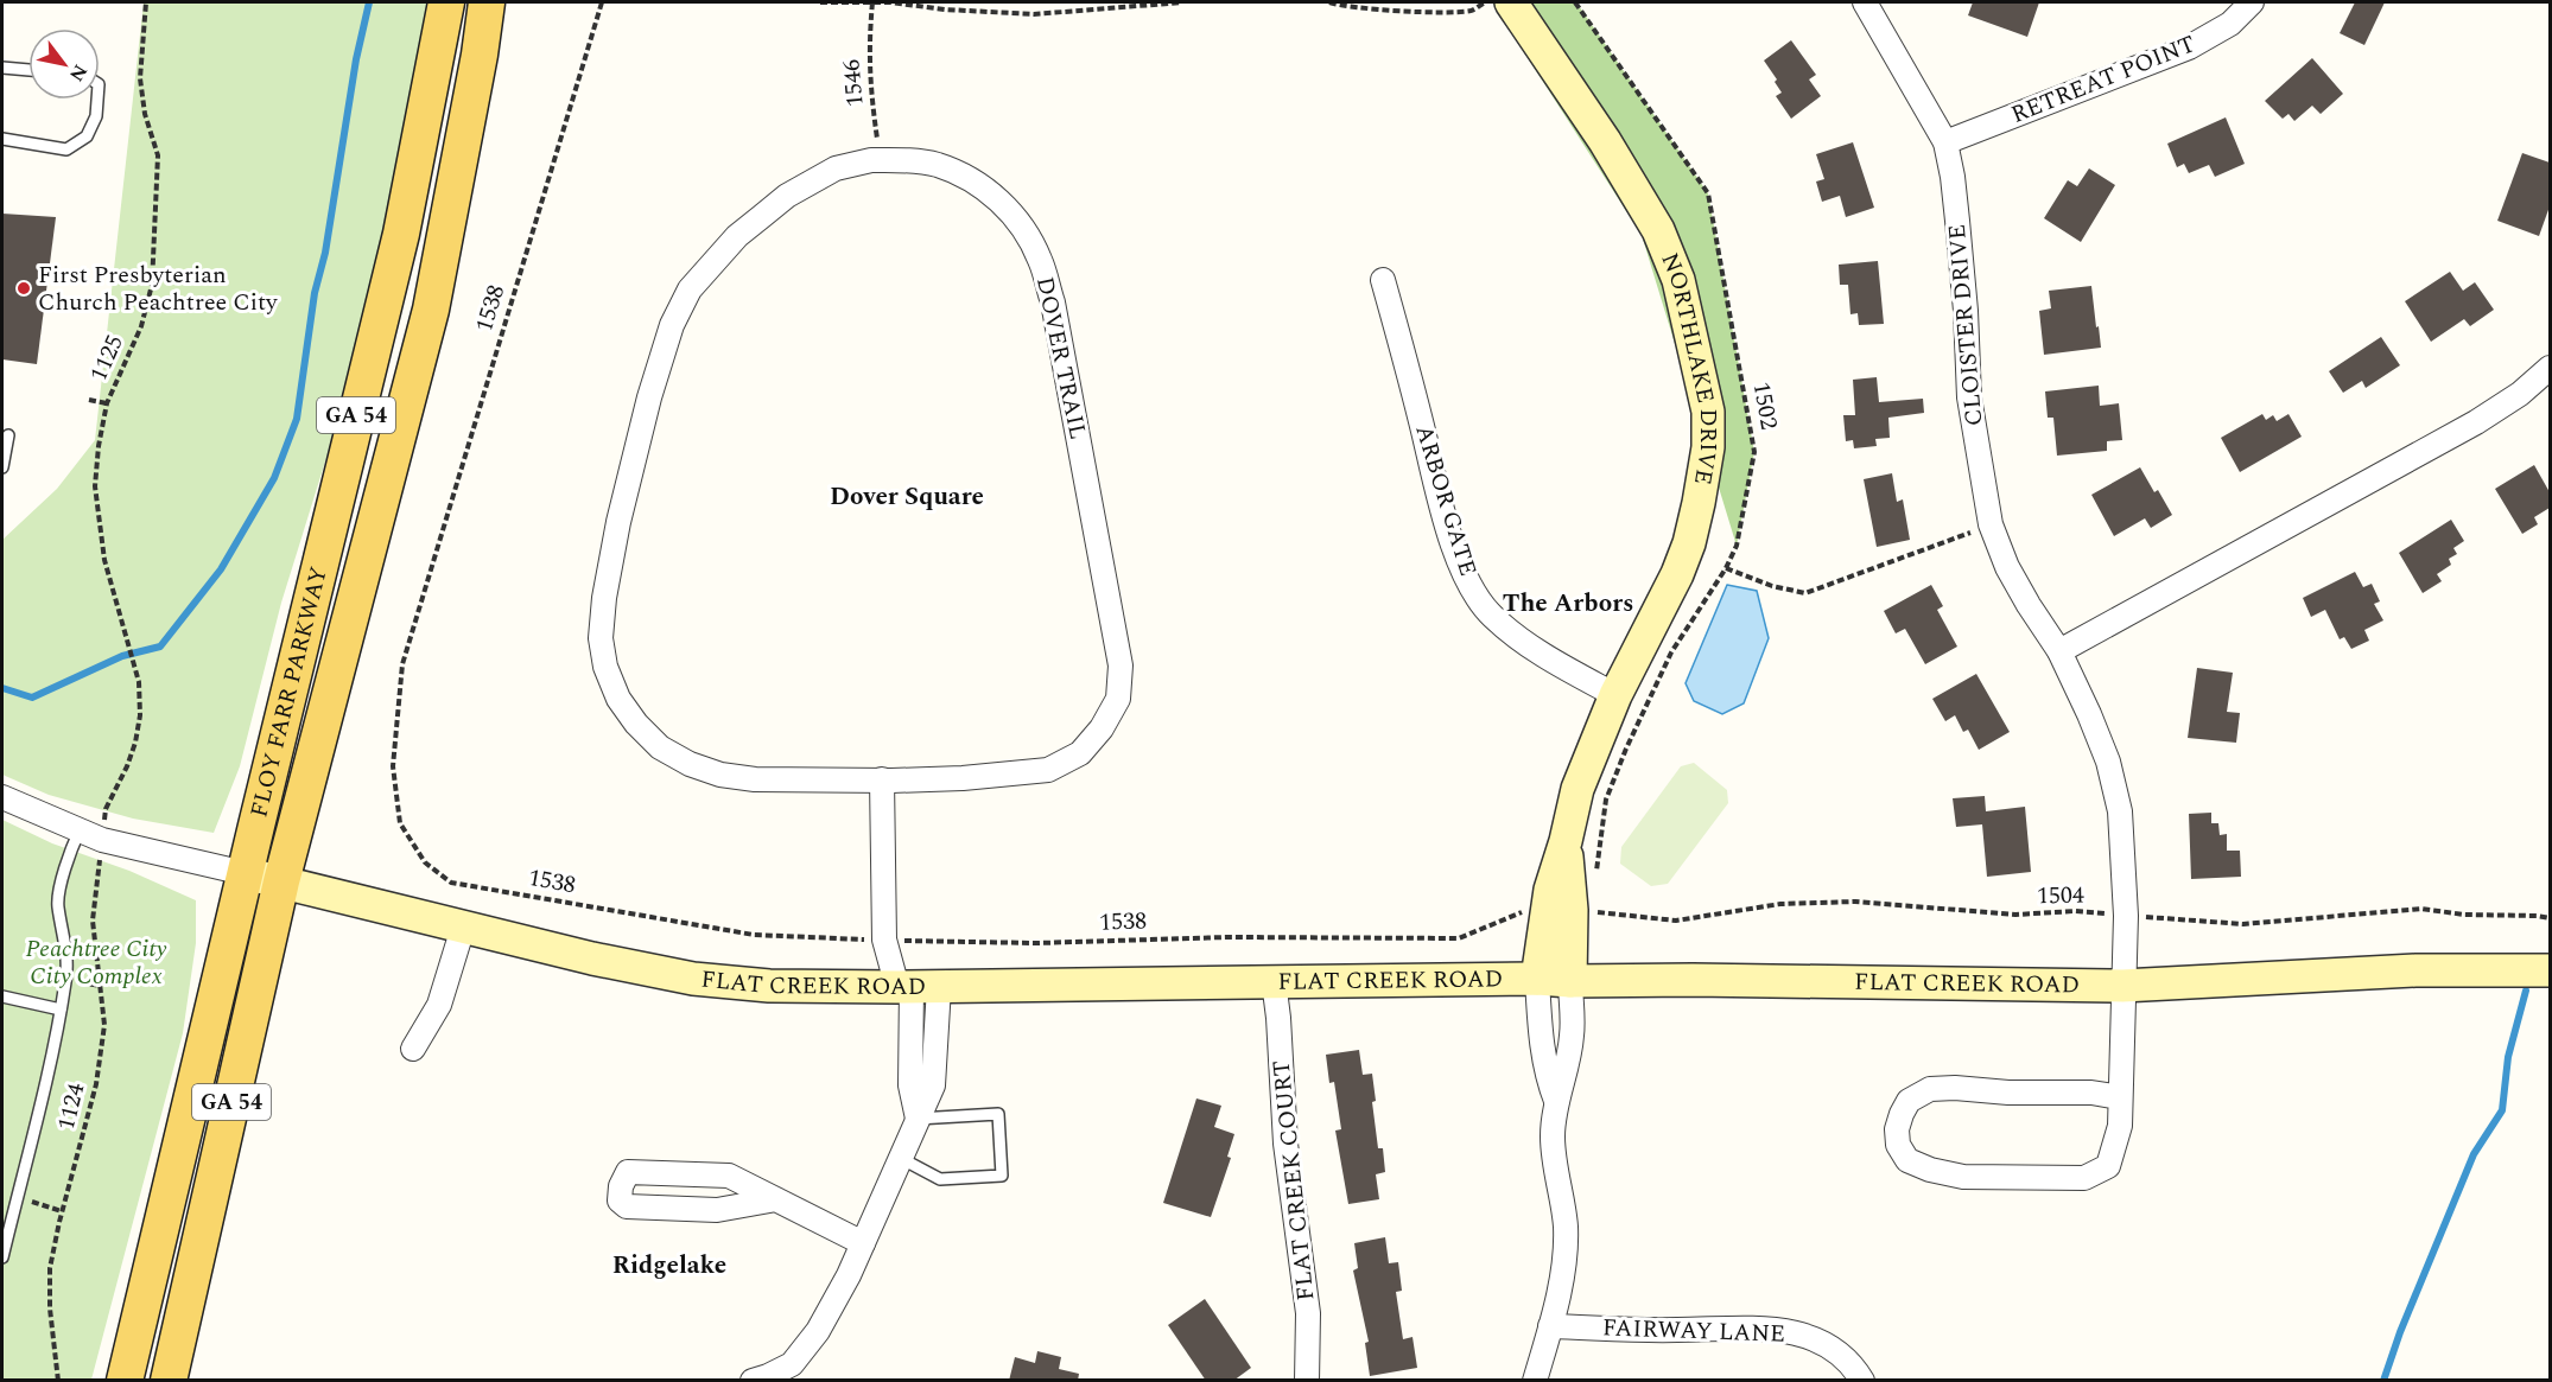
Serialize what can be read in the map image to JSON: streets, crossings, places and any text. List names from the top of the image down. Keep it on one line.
{"streets":{"main road":["GA 54","FLOY FARR PARKWAY"],"street":["RETREAT POINT","CLOISTER DRIVE","DOVER TRAIL","NORTHLAKE DRIVE","ARBOR GATE","FLAT CREEK ROAD","FLAT CREEK COURT","FAIRWAY LANE"],"path":["1546","1538","1125","1502","1504","1124"]},"crossings":[["RETREAT POINT","CLOISTER DRIVE"],["1546","DOVER TRAIL"],["1538","NORTHLAKE DRIVE"],["1538","1504"],["CLOISTER DRIVE","1504"],["CLOISTER DRIVE","FLAT CREEK ROAD"],["1125","1124"],["NORTHLAKE DRIVE","ARBOR GATE"],["NORTHLAKE DRIVE","1504"],["NORTHLAKE DRIVE","FLAT CREEK ROAD"],["NORTHLAKE DRIVE","FAIRWAY LANE"],["FLOY FARR PARKWAY","FLAT CREEK ROAD"],["FLAT CREEK ROAD","FLAT CREEK COURT"]],"districts":["Dover Square","The Arbors","Ridgelake"],"parks":["Peachtree City City Complex"],"places":["First Presbyterian Church Peachtree City"],"north":"bottom right"}
